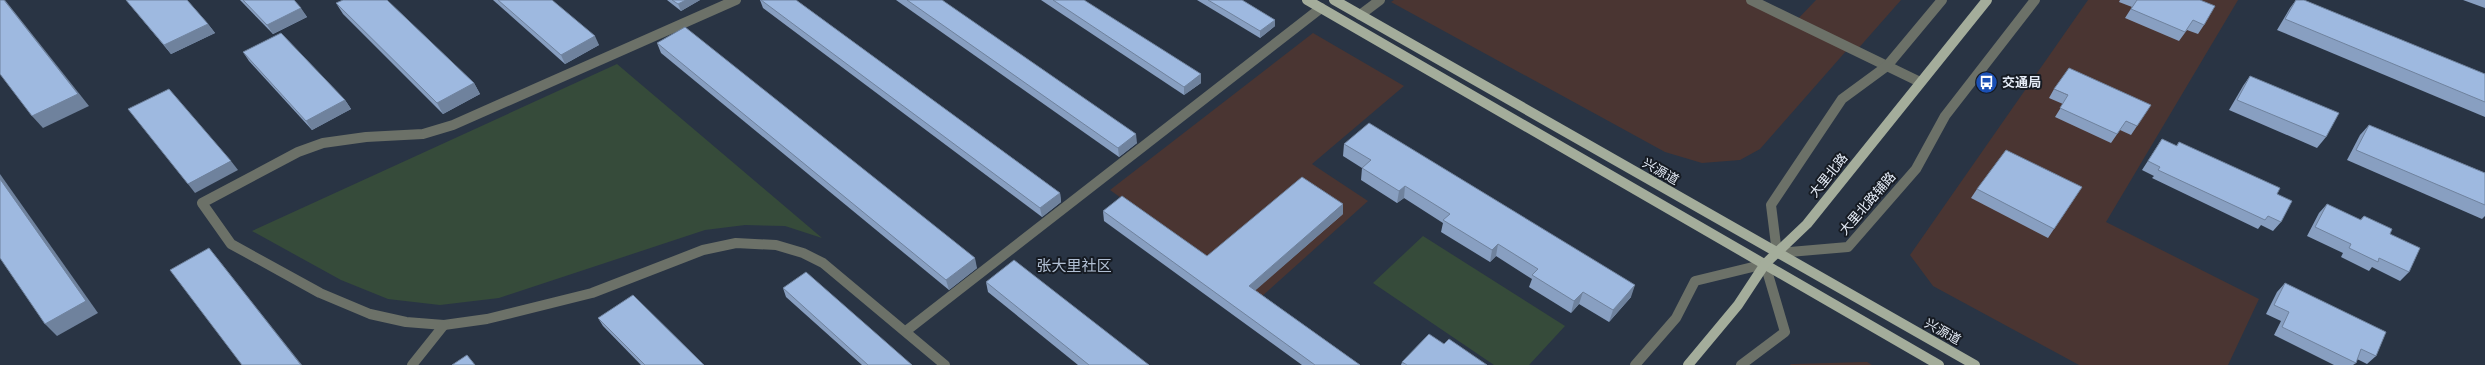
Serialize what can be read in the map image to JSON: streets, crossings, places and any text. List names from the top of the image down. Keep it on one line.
{"streets":{"main road":["兴源道","大里北路"],"street":["大里北路辅路"]},"crossings":[["兴源道","大里北路"],["兴源道","大里北路辅路"],["大里北路","大里北路辅路"]],"districts":["张大里社区"],"places":{"bus stop":["交通局"]}}
